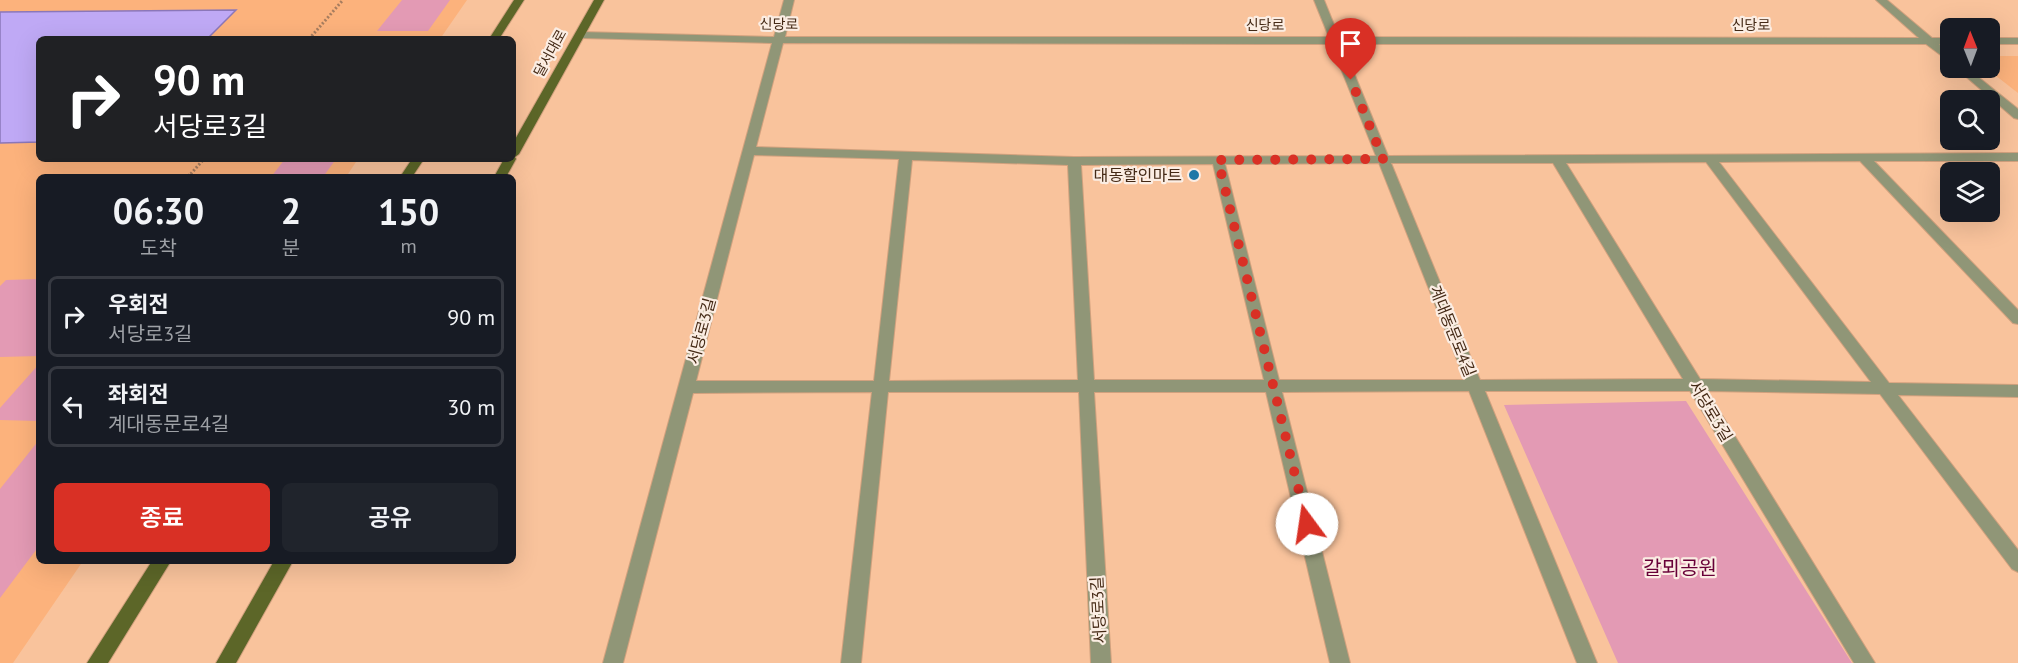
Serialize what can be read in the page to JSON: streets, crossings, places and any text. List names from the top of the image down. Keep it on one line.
{"streets":{"main road":["달서대로"],"street":["신당로","서당로3길","계대동문로4길"]},"crossings":[["신당로","달서대로"],["신당로","서당로3길"],["신당로","계대동문로4길"]],"parks":["갈뫼공원"],"places":["대동할인마트"],"north":"top","page":{"turn":["90 m","서당로3길"],"eta":["06:30","도착","2","분","150","m"],"list":[{"name":"우회전","note":"서당로3길","value":"90 m"},{"name":"좌회전","note":"계대동문로4길","value":"30 m"}],"buttons":["종료","공유"]}}
